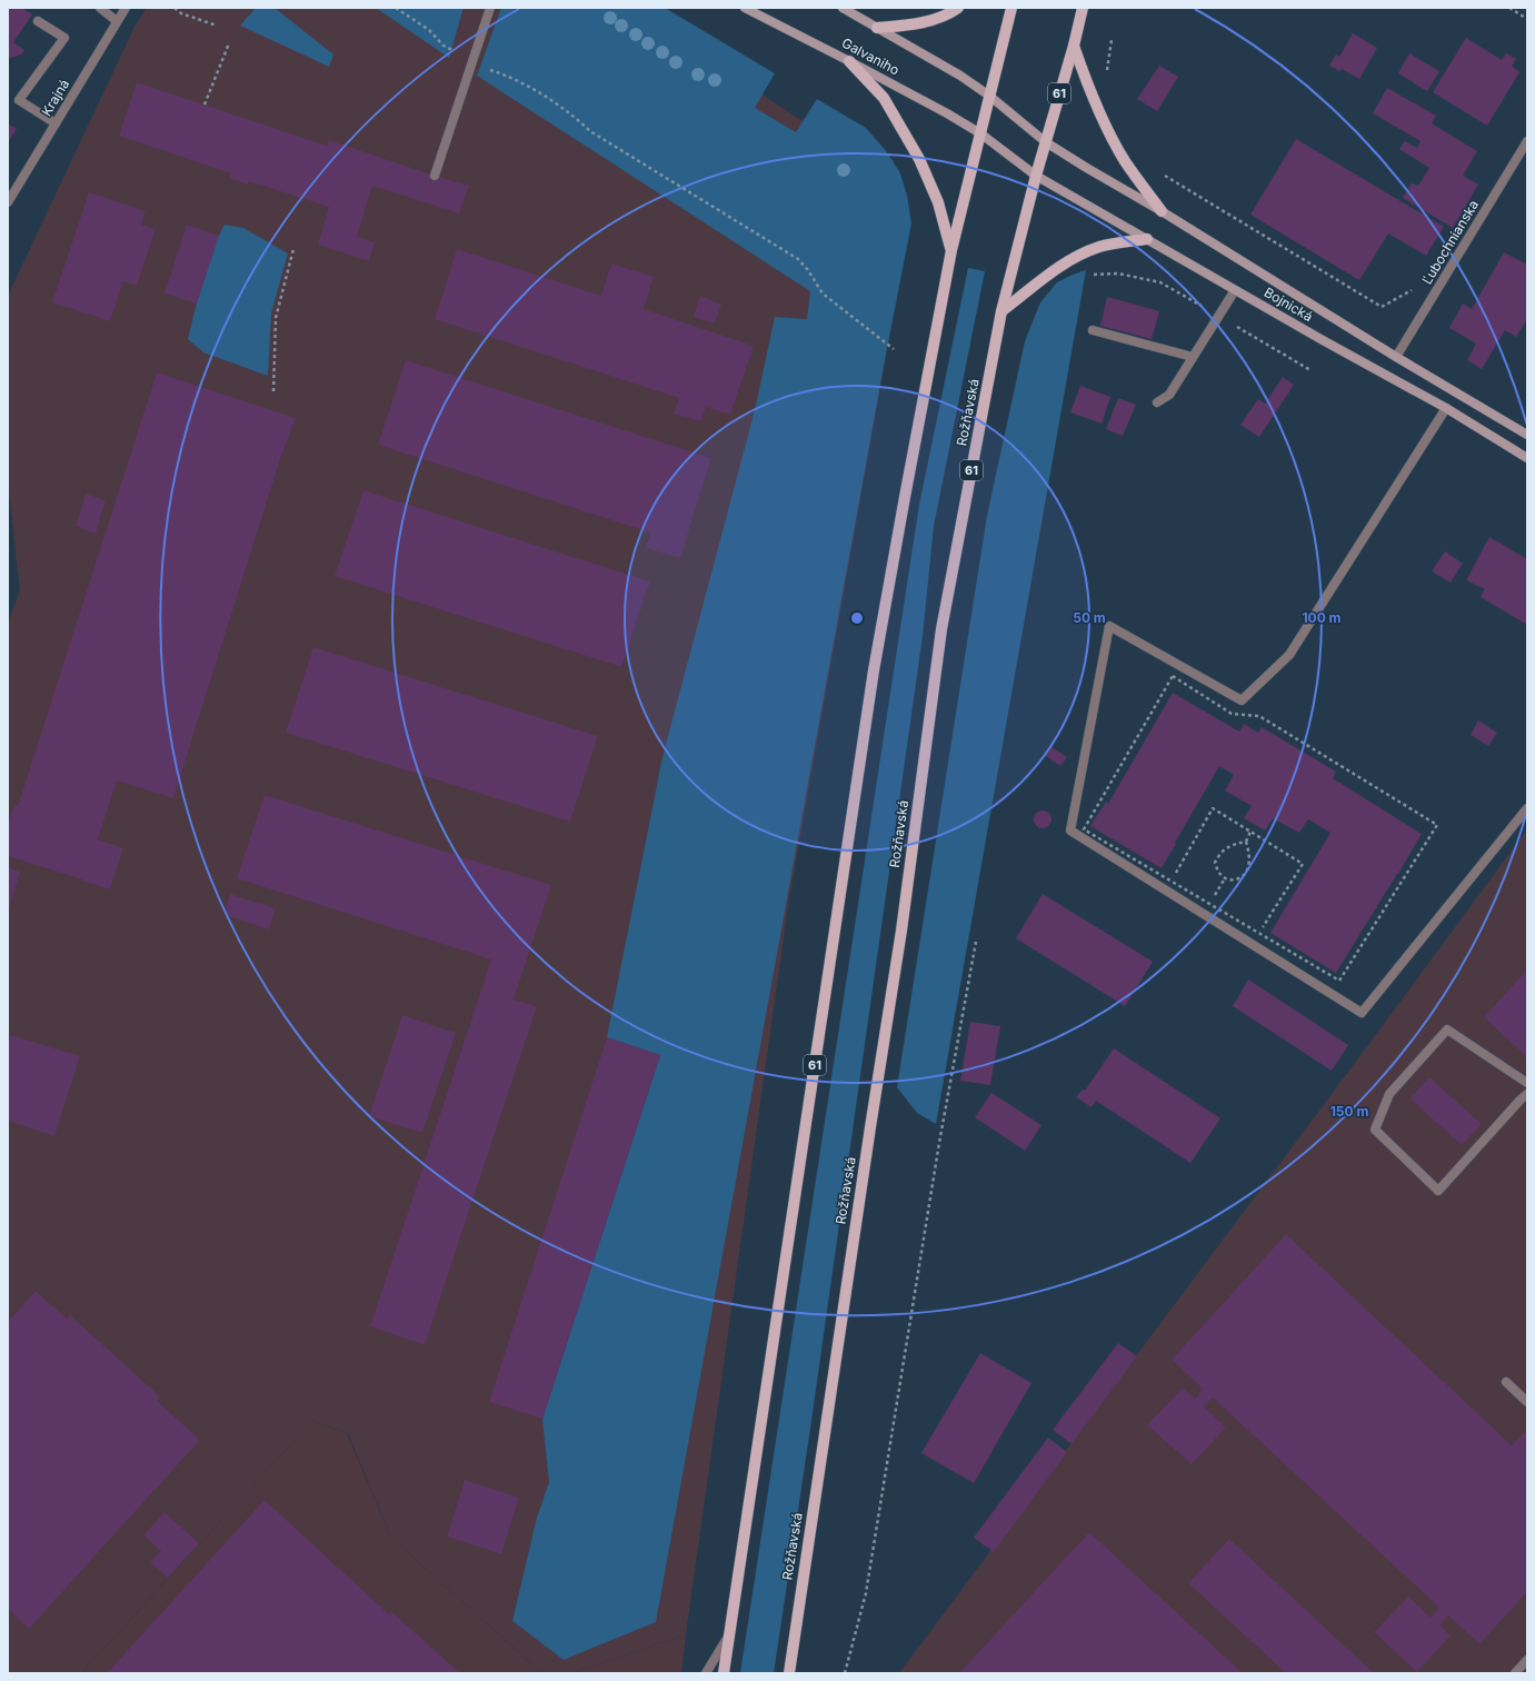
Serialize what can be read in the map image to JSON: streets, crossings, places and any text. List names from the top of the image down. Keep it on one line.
{"streets":{"main road":["Galvaniho","61","Bojnická","Rožňavská"],"street":["Krajná","Ľubochnianska"]},"crossings":[["Galvaniho","61"],["Galvaniho","Bojnická"],["Galvaniho","Rožňavská"],["Ľubochnianska","Bojnická"],["Bojnická","Rožňavská"]],"rings":["50 m","100 m","150 m"]}
